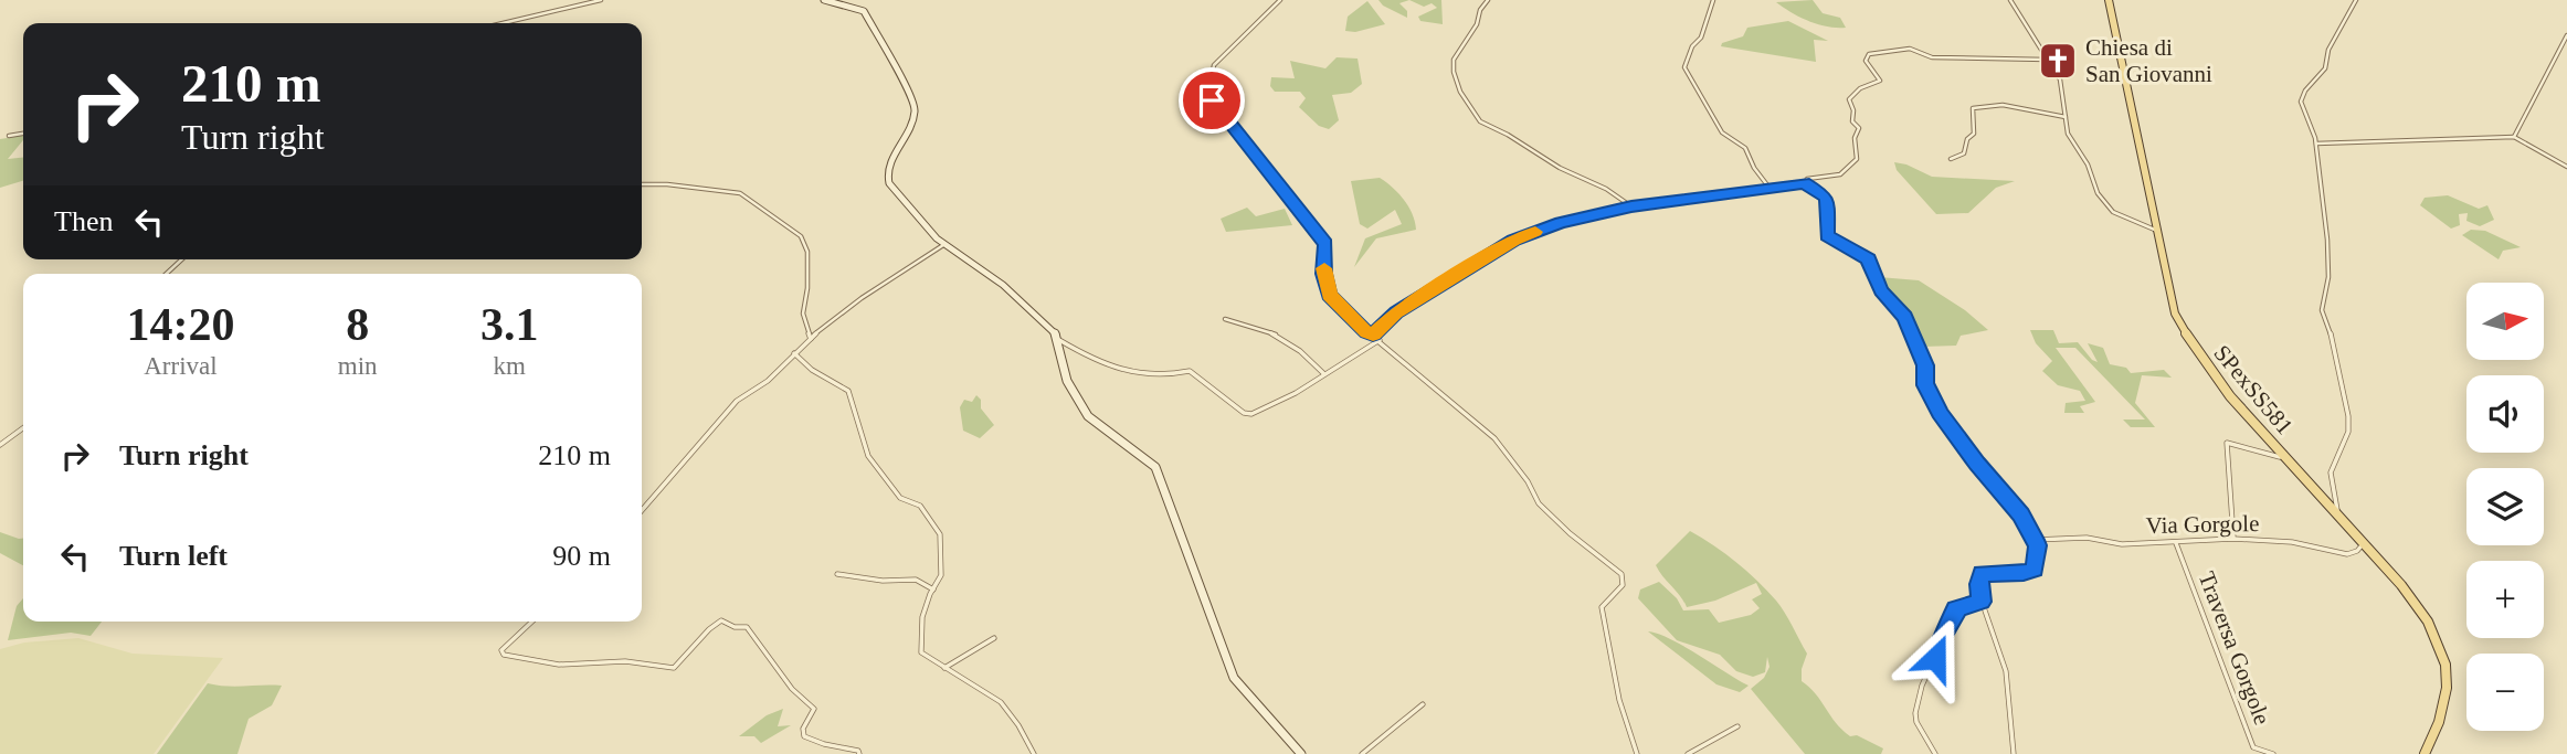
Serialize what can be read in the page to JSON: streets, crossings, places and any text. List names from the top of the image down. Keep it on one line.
{"streets":{"main road":["SPexSS581"],"street":["Via Gorgole","Traversa Gorgole"]},"crossings":[["SPexSS581","Via Gorgole"],["Via Gorgole","Traversa Gorgole"]],"places":{"church":["Chiesa di San Giovanni"]},"north":"right","page":{"turn":["210 m","Turn right"],"then":"Then","eta":["14:20","Arrival","8","min","3.1","km"],"map_buttons":["+","−"],"list":[{"name":"Turn right","value":"210 m"},{"name":"Turn left","value":"90 m"}]}}
